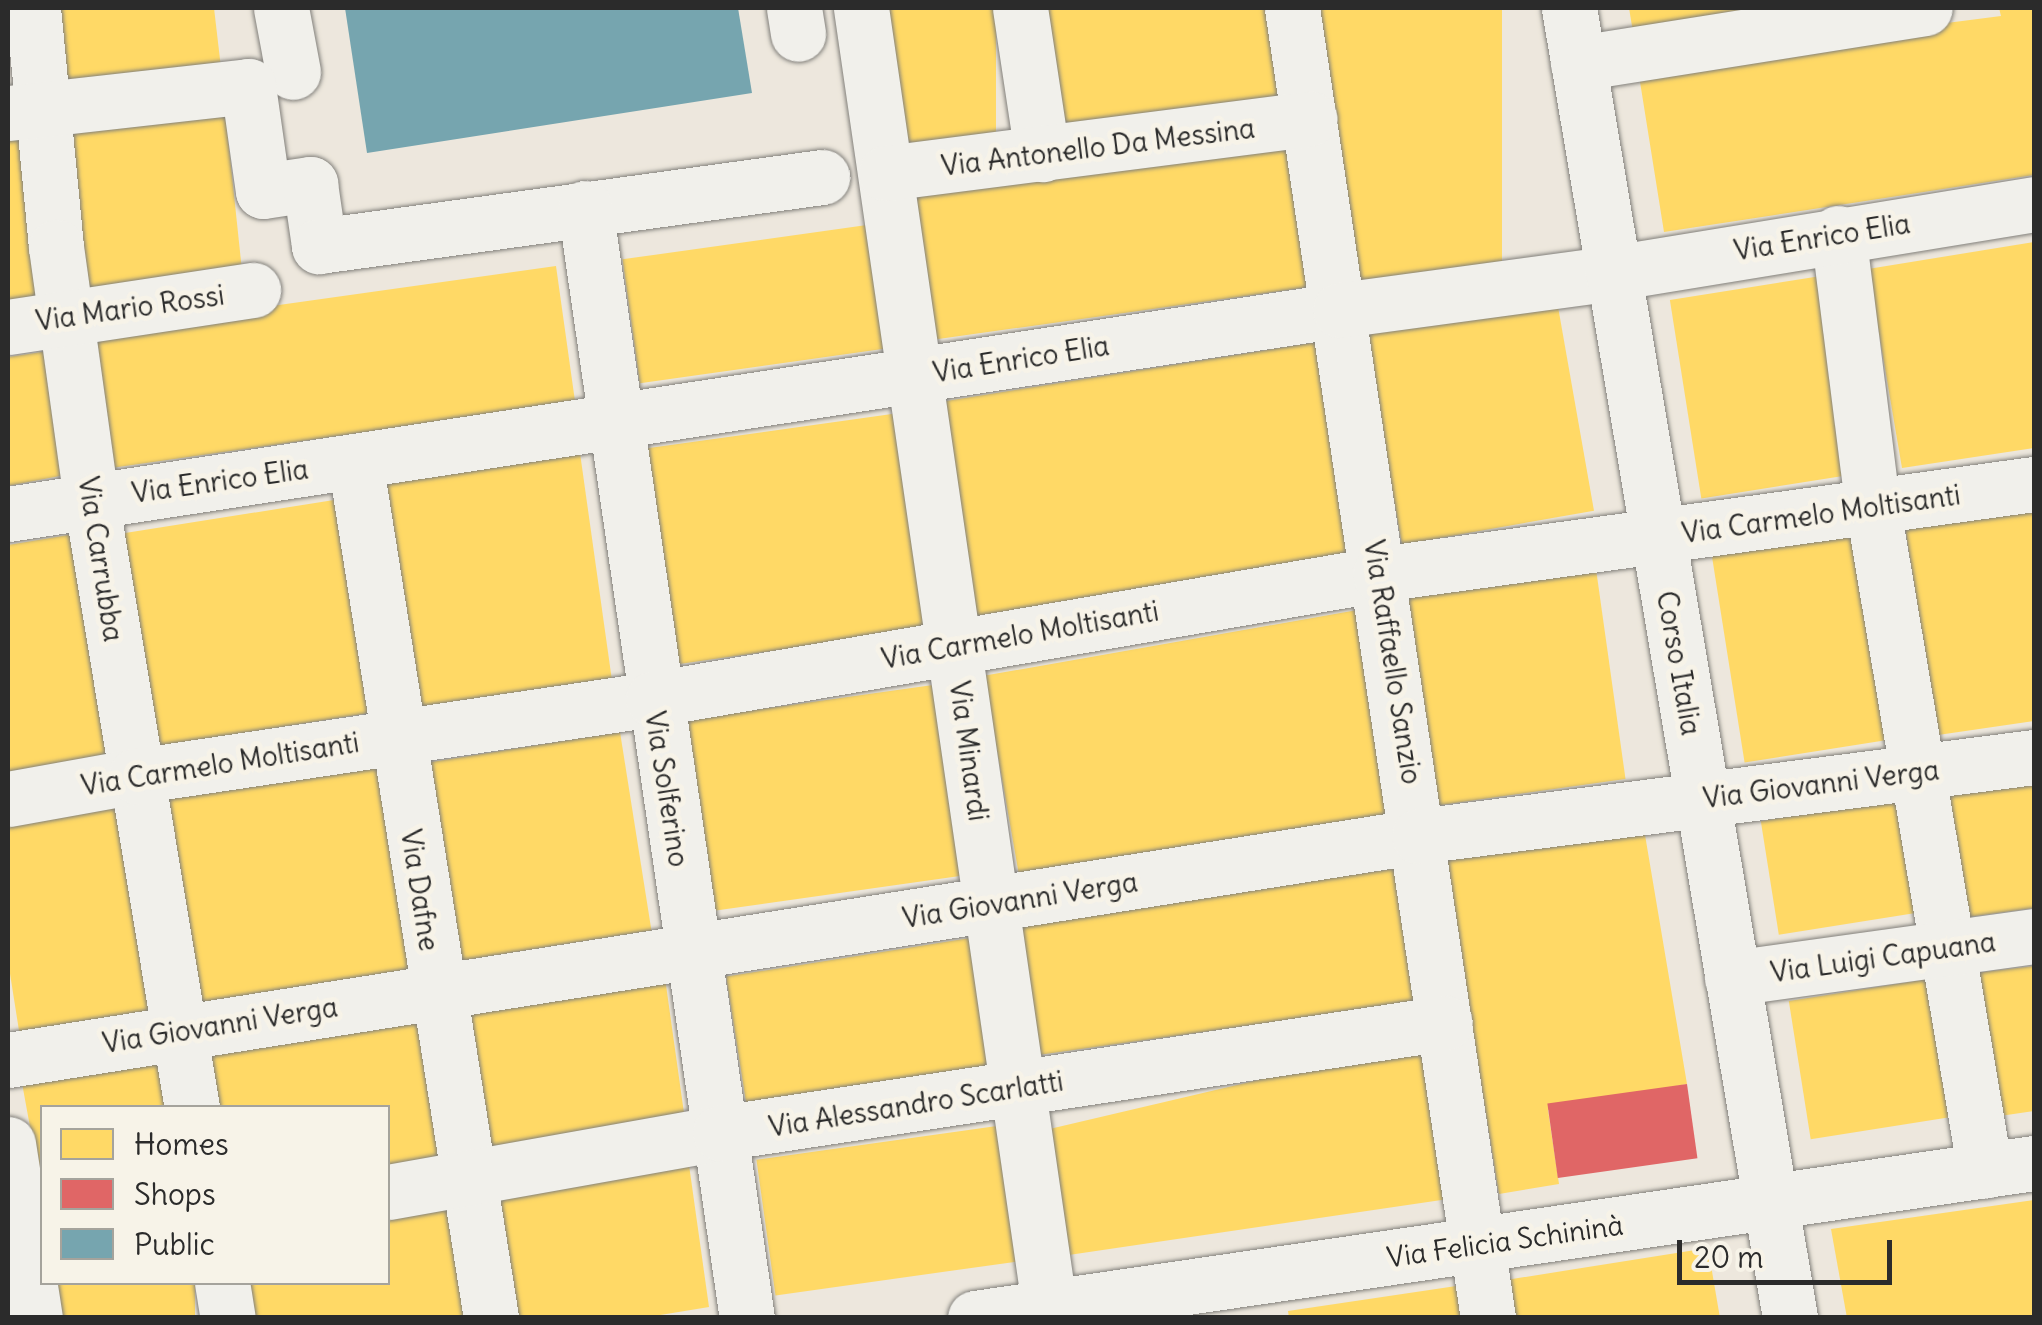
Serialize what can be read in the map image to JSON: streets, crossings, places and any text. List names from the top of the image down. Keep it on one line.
{"streets":{"street":["Via Antonello Da Messina","Via Enrico Elia","Via Mario Rossi","Via Carmelo Moltisanti","Via Carrubba","Via Raffaello Sanzio","Corso Italia","Via Minardi","Via Giovanni Verga","Via Solferino","Via Dafne","Via Luigi Capuana","Via Alessandro Scarlatti","Via Felicia Schininà"]},"crossings":[["Via Antonello Da Messina","Via Raffaello Sanzio"],["Via Antonello Da Messina","Via Minardi"],["Via Enrico Elia","Via Carrubba"],["Via Enrico Elia","Via Raffaello Sanzio"],["Via Enrico Elia","Corso Italia"],["Via Enrico Elia","Via Minardi"],["Via Enrico Elia","Via Solferino"],["Via Enrico Elia","Via Dafne"],["Via Mario Rossi","Via Carrubba"],["Via Carmelo Moltisanti","Via Carrubba"],["Via Carmelo Moltisanti","Via Raffaello Sanzio"],["Via Carmelo Moltisanti","Corso Italia"],["Via Carmelo Moltisanti","Via Minardi"],["Via Carmelo Moltisanti","Via Solferino"],["Via Carmelo Moltisanti","Via Dafne"],["Via Carrubba","Via Giovanni Verga"],["Via Raffaello Sanzio","Via Giovanni Verga"],["Via Raffaello Sanzio","Via Alessandro Scarlatti"],["Via Raffaello Sanzio","Via Felicia Schininà"],["Corso Italia","Via Giovanni Verga"],["Corso Italia","Via Luigi Capuana"],["Corso Italia","Via Felicia Schininà"],["Via Minardi","Via Giovanni Verga"],["Via Minardi","Via Alessandro Scarlatti"],["Via Minardi","Via Felicia Schininà"],["Via Giovanni Verga","Via Solferino"],["Via Giovanni Verga","Via Dafne"],["Via Solferino","Via Alessandro Scarlatti"],["Via Dafne","Via Alessandro Scarlatti"]],"legend":["Homes","Shops","Public"],"scale_bar":"20 m"}
